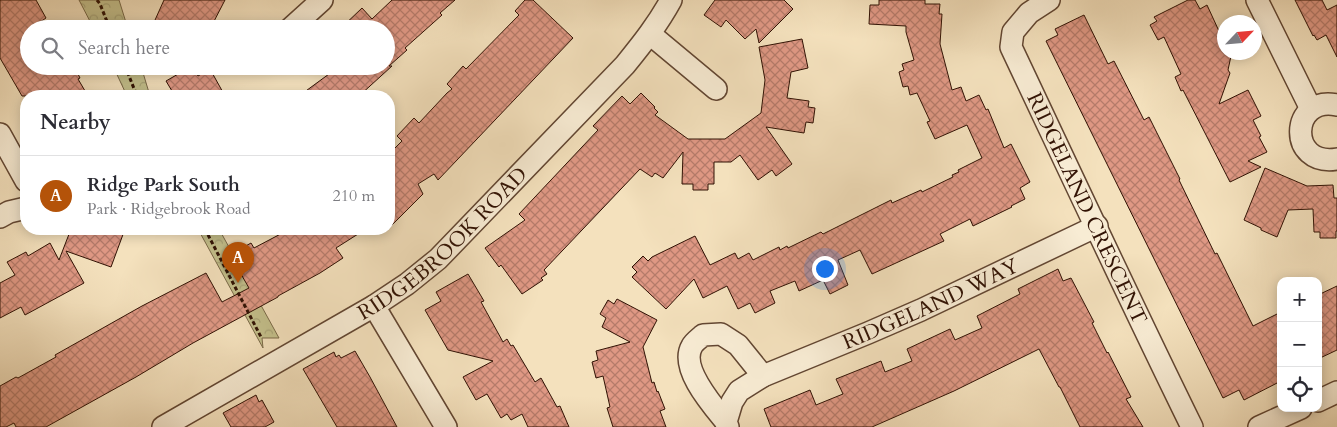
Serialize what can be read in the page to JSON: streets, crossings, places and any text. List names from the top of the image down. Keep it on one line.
{"streets":{"street":["RIDGELAND CRESCENT","RIDGEBROOK ROAD","RIDGELAND WAY"]},"crossings":[["RIDGELAND CRESCENT","RIDGELAND WAY"]],"north":"top right","page":{"search":"Search here","heading":"Nearby","list":[{"mark":"A","name":"Ridge Park South","note":"Park · Ridgebrook Road","value":"210 m"}],"pins":"A","map_buttons":["+","−"]}}
